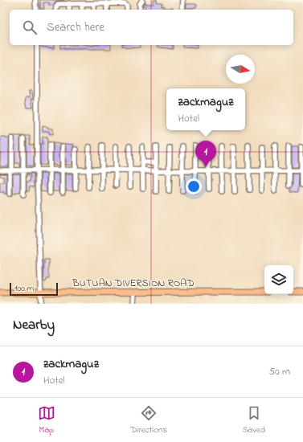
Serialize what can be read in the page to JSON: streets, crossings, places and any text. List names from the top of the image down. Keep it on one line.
{"streets":{"main road":["BUTUAN DIVERSION ROAD"]},"scale_bar":"100 m","north":"right","page":{"search":"Search here","popup":["zackmaguz","Hotel"],"pins":"1","scale":"100 m","heading":"Nearby","list":[{"mark":"1","name":"zackmaguz","note":"Hotel","value":"50 m"}],"nav":["Map","Directions","Saved"]}}
